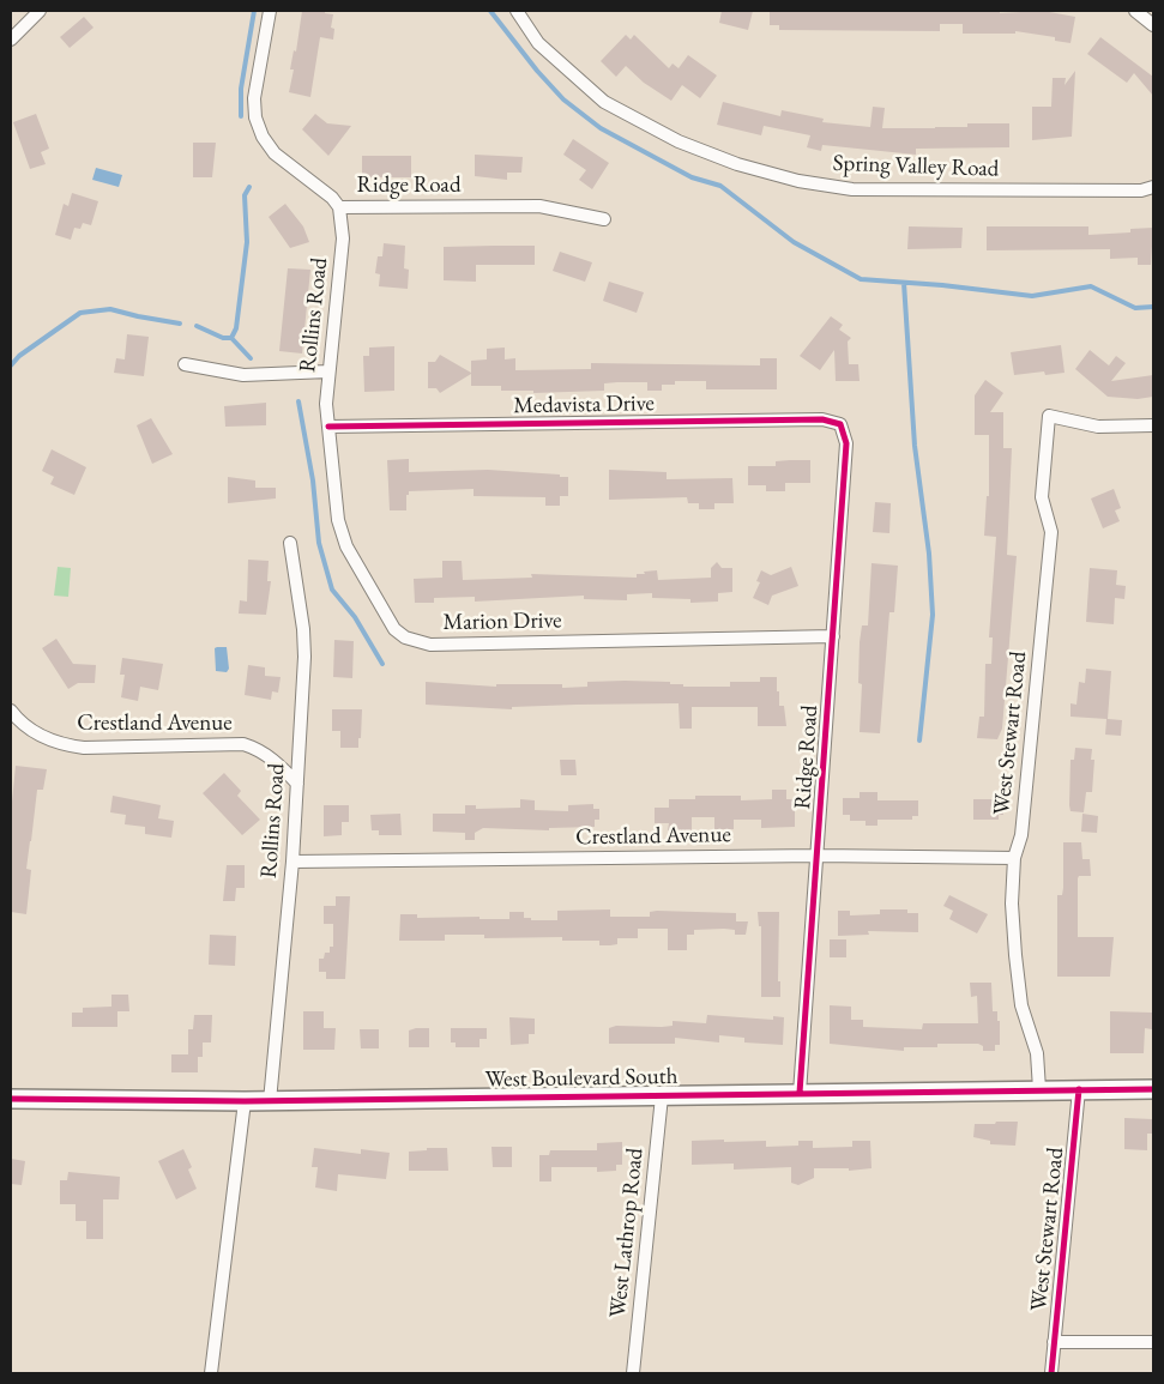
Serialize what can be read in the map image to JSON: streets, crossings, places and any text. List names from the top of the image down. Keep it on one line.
{"streets":{"main road":["West Boulevard South"],"street":["Spring Valley Road","Ridge Road","Rollins Road","Medavista Drive","Marion Drive","Crestland Avenue","West Stewart Road","West Lathrop Road"]},"crossings":[["Ridge Road","Rollins Road"],["Ridge Road","Medavista Drive"],["Ridge Road","Marion Drive"],["Ridge Road","Crestland Avenue"],["Ridge Road","West Boulevard South"],["Rollins Road","Medavista Drive"],["Rollins Road","Marion Drive"],["Rollins Road","Crestland Avenue"],["Rollins Road","West Boulevard South"],["Medavista Drive","Marion Drive"],["Crestland Avenue","West Stewart Road"],["West Stewart Road","West Boulevard South"],["West Boulevard South","West Lathrop Road"]]}
